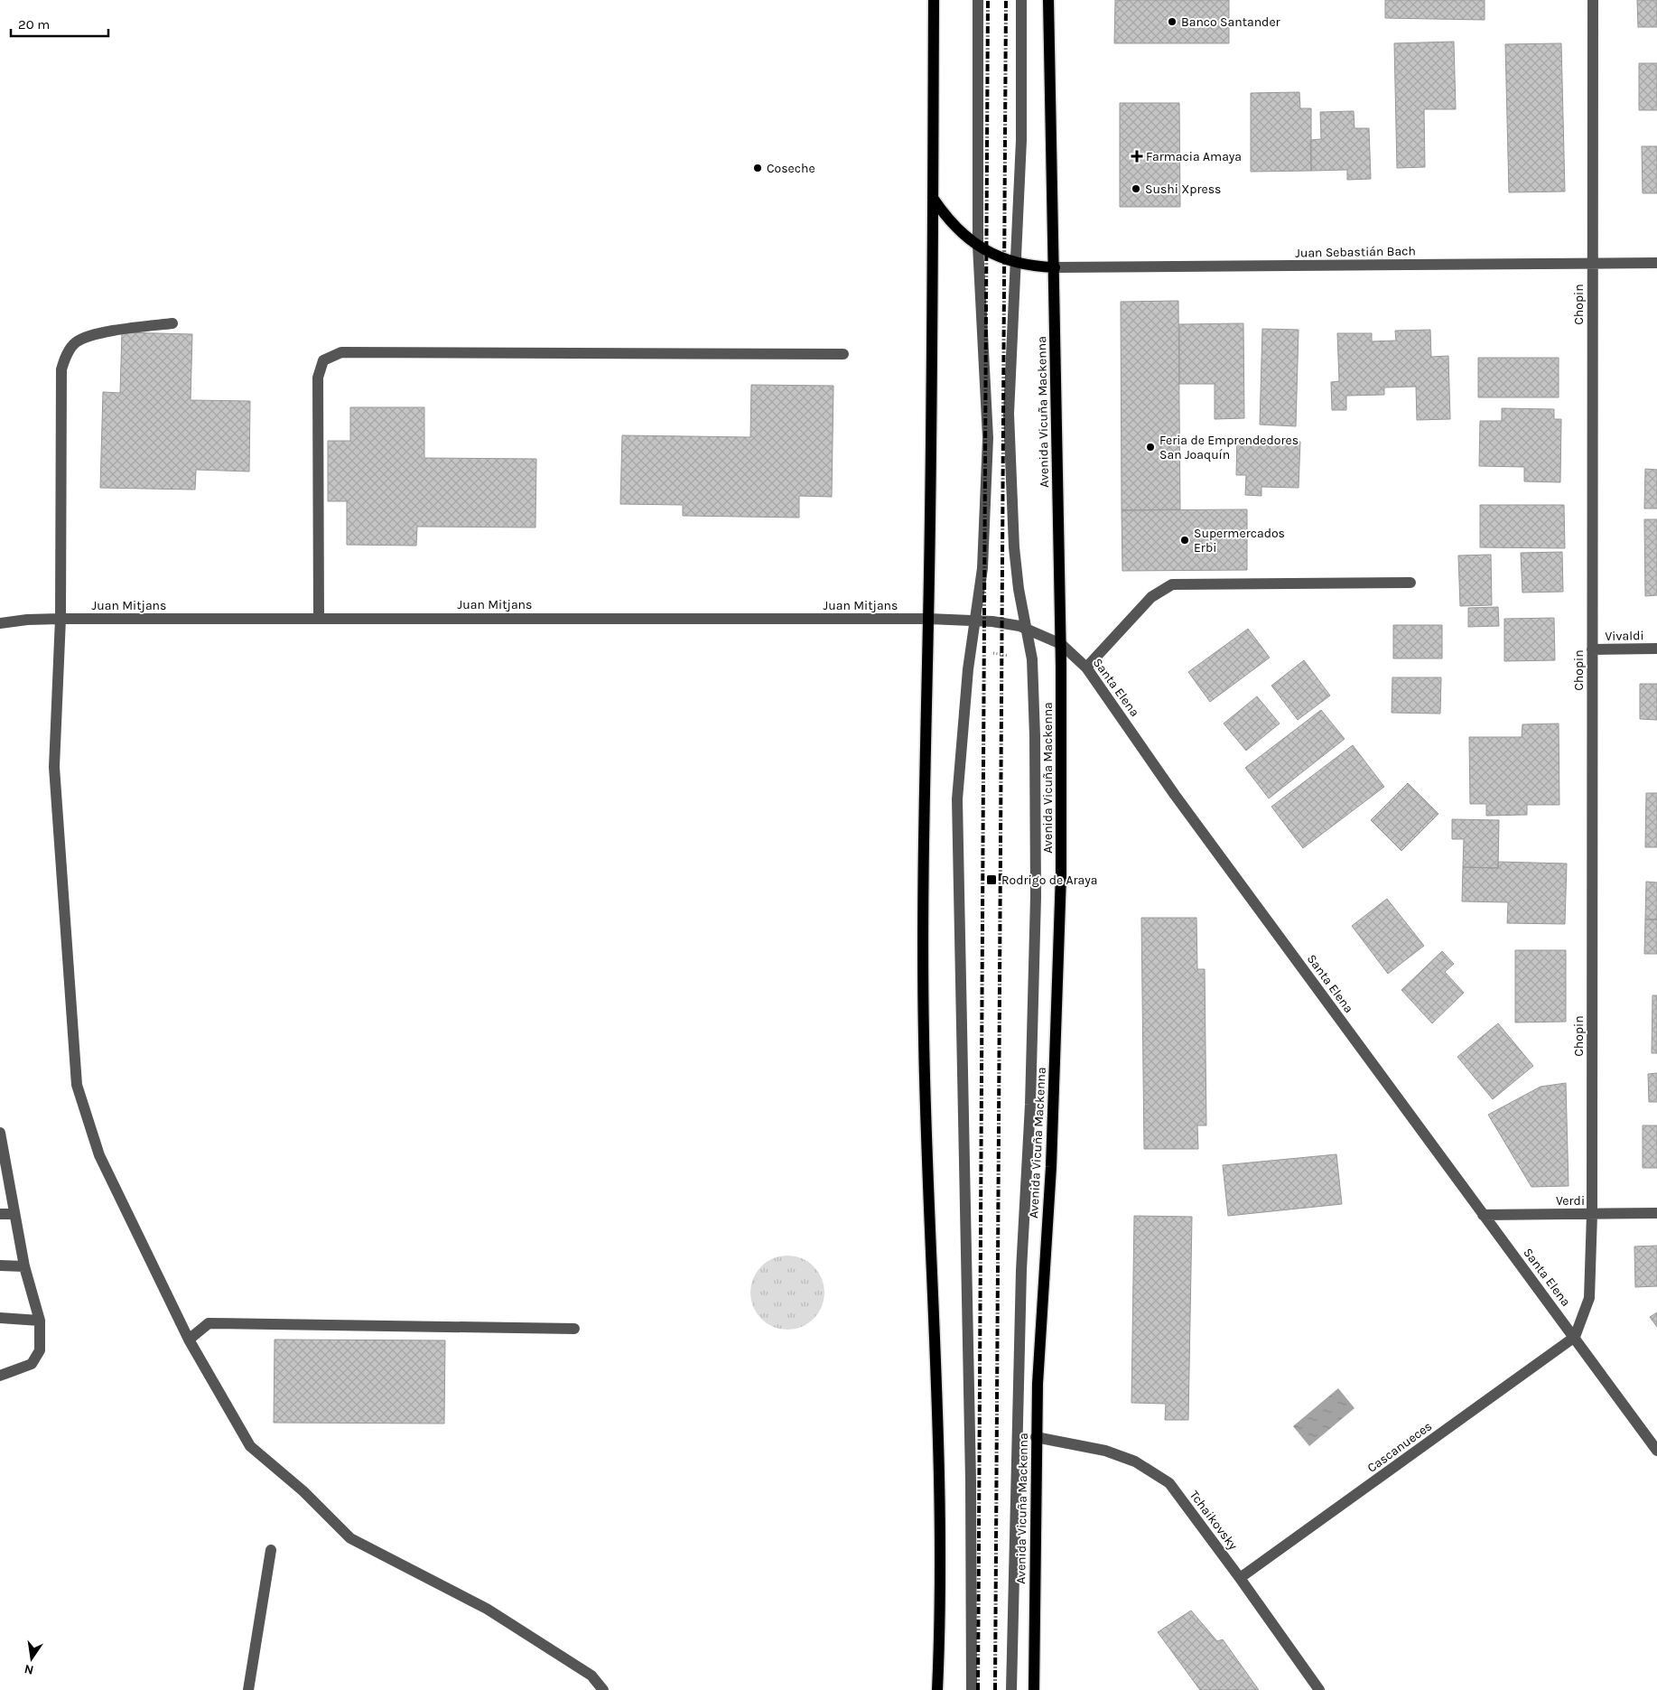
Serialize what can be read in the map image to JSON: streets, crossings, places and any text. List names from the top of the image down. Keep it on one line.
{"streets":{"main road":["Avenida Vicuña Mackenna"],"street":["Juan Sebastián Bach","Chopin","Juan Mitjans","Vivaldi","Santa Elena","Verdi","Cascanueces","Tchaikovsky"]},"crossings":[["Juan Sebastián Bach","Chopin"],["Juan Sebastián Bach","Avenida Vicuña Mackenna"],["Chopin","Vivaldi"],["Chopin","Santa Elena"],["Chopin","Verdi"],["Chopin","Cascanueces"],["Avenida Vicuña Mackenna","Santa Elena"],["Avenida Vicuña Mackenna","Tchaikovsky"],["Juan Mitjans","Santa Elena"],["Santa Elena","Verdi"],["Santa Elena","Cascanueces"],["Cascanueces","Tchaikovsky"]],"places":{"other":["Banco Santander","Coseche","Sushi Xpress","Feria de Emprendedores San Joaquín","Supermercados Erbi"],"health":["Farmacia Amaya"],"transit":["Rodrigo de Araya"]},"scale_bar":"20 m","north":"bottom"}
